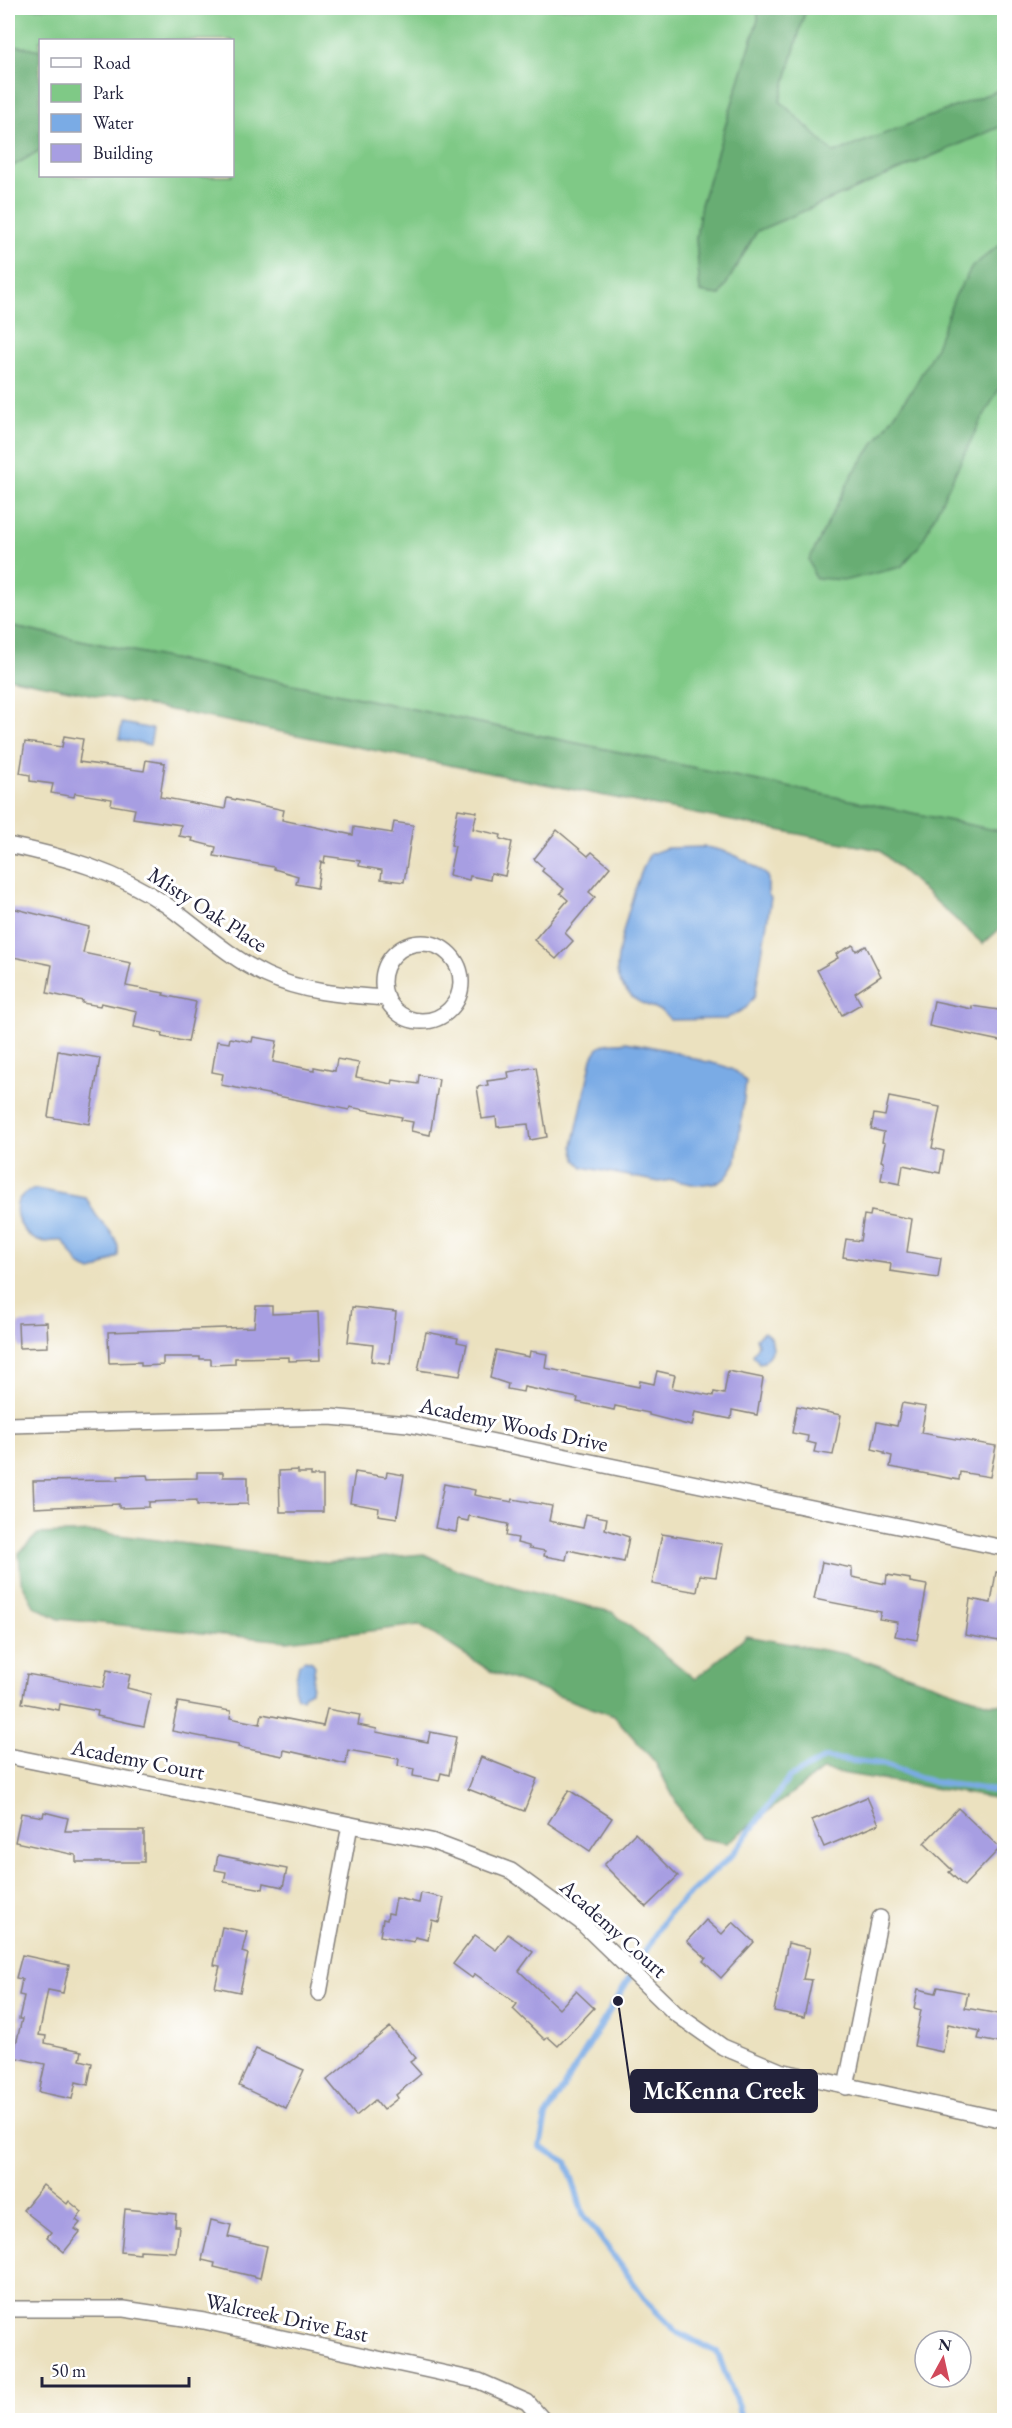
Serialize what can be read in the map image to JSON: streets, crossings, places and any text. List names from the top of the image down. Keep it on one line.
{"streets":{"street":["Misty Oak Place","Academy Woods Drive","Academy Court","Walcreek Drive East"]},"places":["McKenna Creek"],"legend":["Road","Park","Water","Building"],"scale_bar":"50 m","north":"top"}
